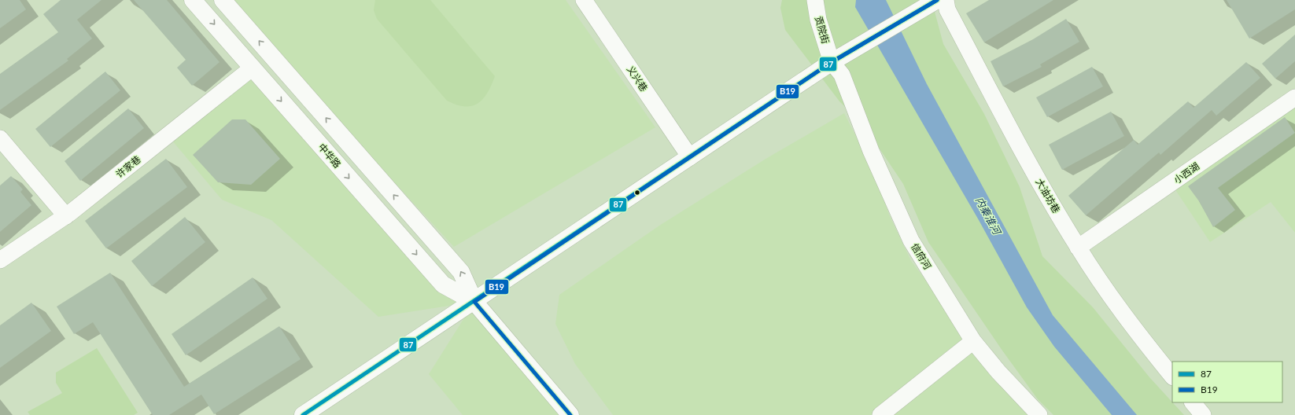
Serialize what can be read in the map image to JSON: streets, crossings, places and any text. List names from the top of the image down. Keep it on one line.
{"streets":{"main road":["中华路"],"street":["贡院街","义兴巷","许家巷","小西湖","大油坊巷","信府河"]},"crossings":[["贡院街","信府河"],["中华路","许家巷"],["小西湖","大油坊巷"]],"water":["内秦淮河"],"lines":["transit line 87","transit line B19"],"legend":["87","B19"]}
